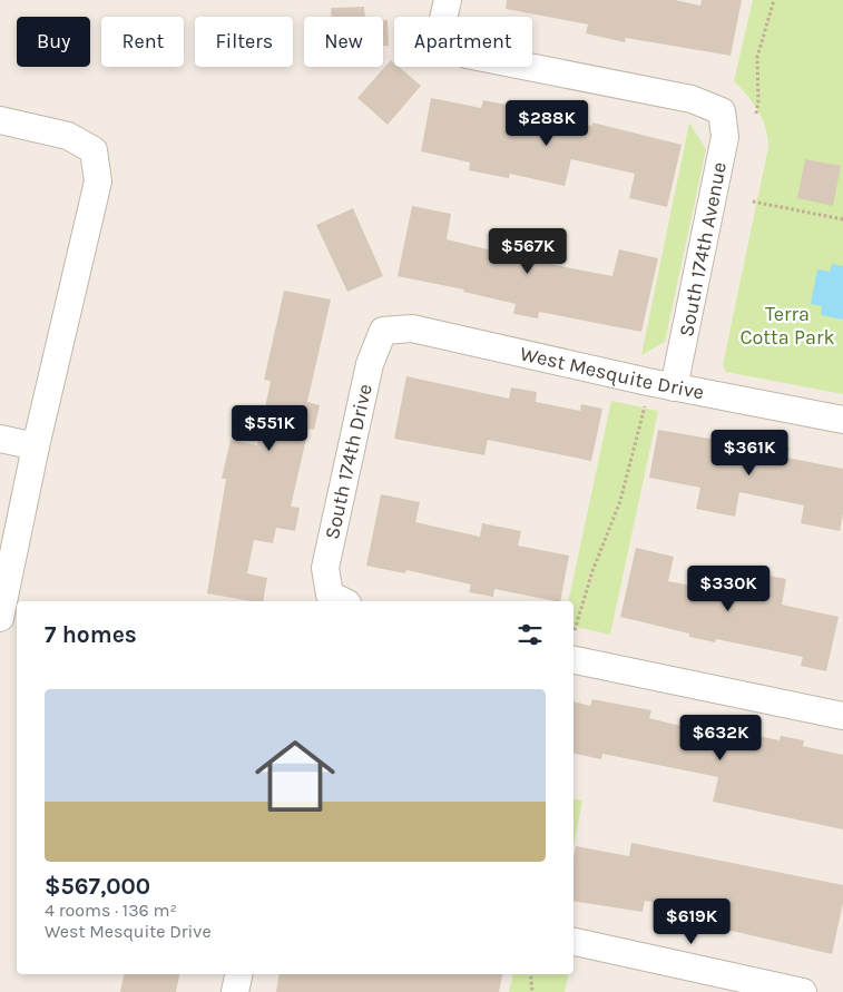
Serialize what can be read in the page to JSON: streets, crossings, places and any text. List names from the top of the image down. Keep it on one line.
{"streets":{"street":["South 174th Avenue","West Mesquite Drive","South 174th Drive"]},"crossings":[["South 174th Avenue","West Mesquite Drive"],["West Mesquite Drive","South 174th Drive"]],"parks":["Terra Cotta Park"],"page":{"chip":["Buy","Rent","Filters","New","Apartment"],"price":["$288K","$567K","$551K","$361K","$330K","$632K","$619K"],"heading":"7 homes","list":[{"name":"$567,000","note":"4 rooms · 136 m² · West Mesquite Drive"}]}}
